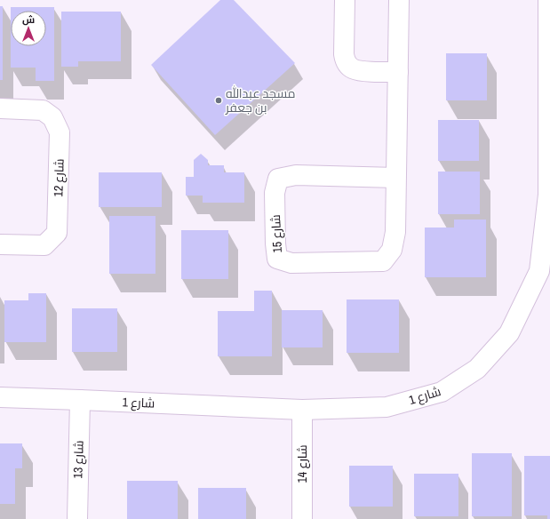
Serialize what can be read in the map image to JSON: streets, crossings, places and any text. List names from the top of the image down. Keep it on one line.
{"streets":{"street":["شارع 12","شارع 15","شارع 1","شارع 13","شارع 14"]},"crossings":[["شارع 1","شارع 13"],["شارع 1","شارع 14"]],"places":["مسجد عبدالله بن جعفر"],"north":"top"}
